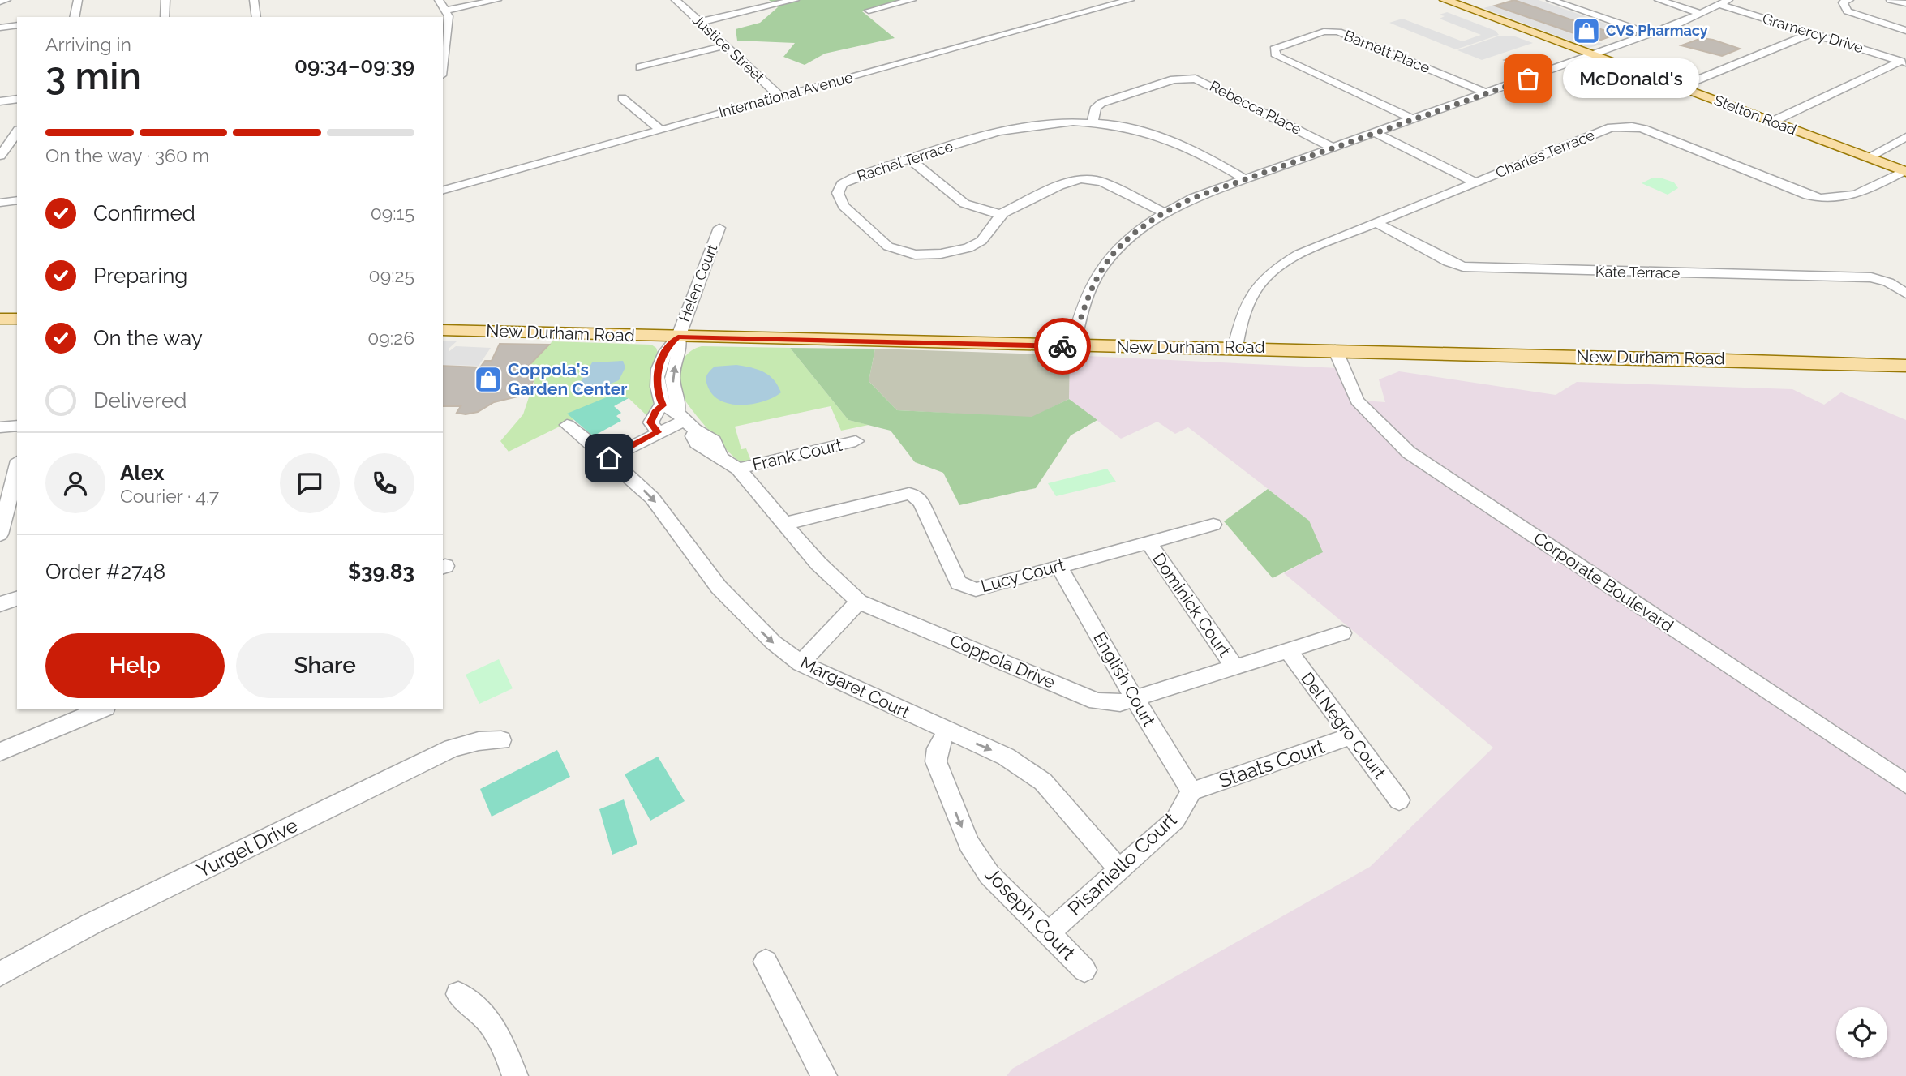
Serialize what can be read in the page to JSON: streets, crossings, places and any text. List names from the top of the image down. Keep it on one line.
{"streets":{"main road":["Stelton Road","New Durham Road"],"street":["Gramercy Drive","Justice Street","Barnett Place","International Avenue","Rebecca Place","Charles Terrace","Rachel Terrace","Kate Terrace","Helen Court","Frank Court","Lucy Court","Corporate Boulevard","Dominick Court","Coppola Drive","English Court","Margaret Court","Del Negro Court","Staats Court","Yurgel Drive","Pisaniello Court","Joseph Court"]},"crossings":[["Justice Street","International Avenue"],["Rebecca Place","Rachel Terrace"],["Stelton Road","Charles Terrace"],["Charles Terrace","Kate Terrace"],["Charles Terrace","New Durham Road"],["Helen Court","New Durham Road"],["Helen Court","Coppola Drive"],["New Durham Road","Corporate Boulevard"],["New Durham Road","Coppola Drive"],["Frank Court","Coppola Drive"],["Lucy Court","Dominick Court"],["Lucy Court","Coppola Drive"],["Lucy Court","English Court"],["Dominick Court","Coppola Drive"],["Coppola Drive","English Court"],["Coppola Drive","Del Negro Court"],["English Court","Staats Court"],["English Court","Pisaniello Court"],["Margaret Court","Pisaniello Court"],["Margaret Court","Joseph Court"],["Del Negro Court","Staats Court"],["Staats Court","Pisaniello Court"],["Pisaniello Court","Joseph Court"]],"one_way":["Margaret Court","Joseph Court"],"places":{"shop":["CVS Pharmacy","Coppola's Garden Center"],"other":["McDonald's"]},"page":{"heading":["3 min","Arriving in","09:34–09:39"],"panel":["Alex","Courier · 4.7","Order #2748","$39.83"],"bubble":"McDonald's","bar":"On the way · 360 m","list":[["Confirmed","09:15"],["Preparing","09:25"],["On the way","09:26"],"Delivered"],"buttons":["Help","Share"]}}
